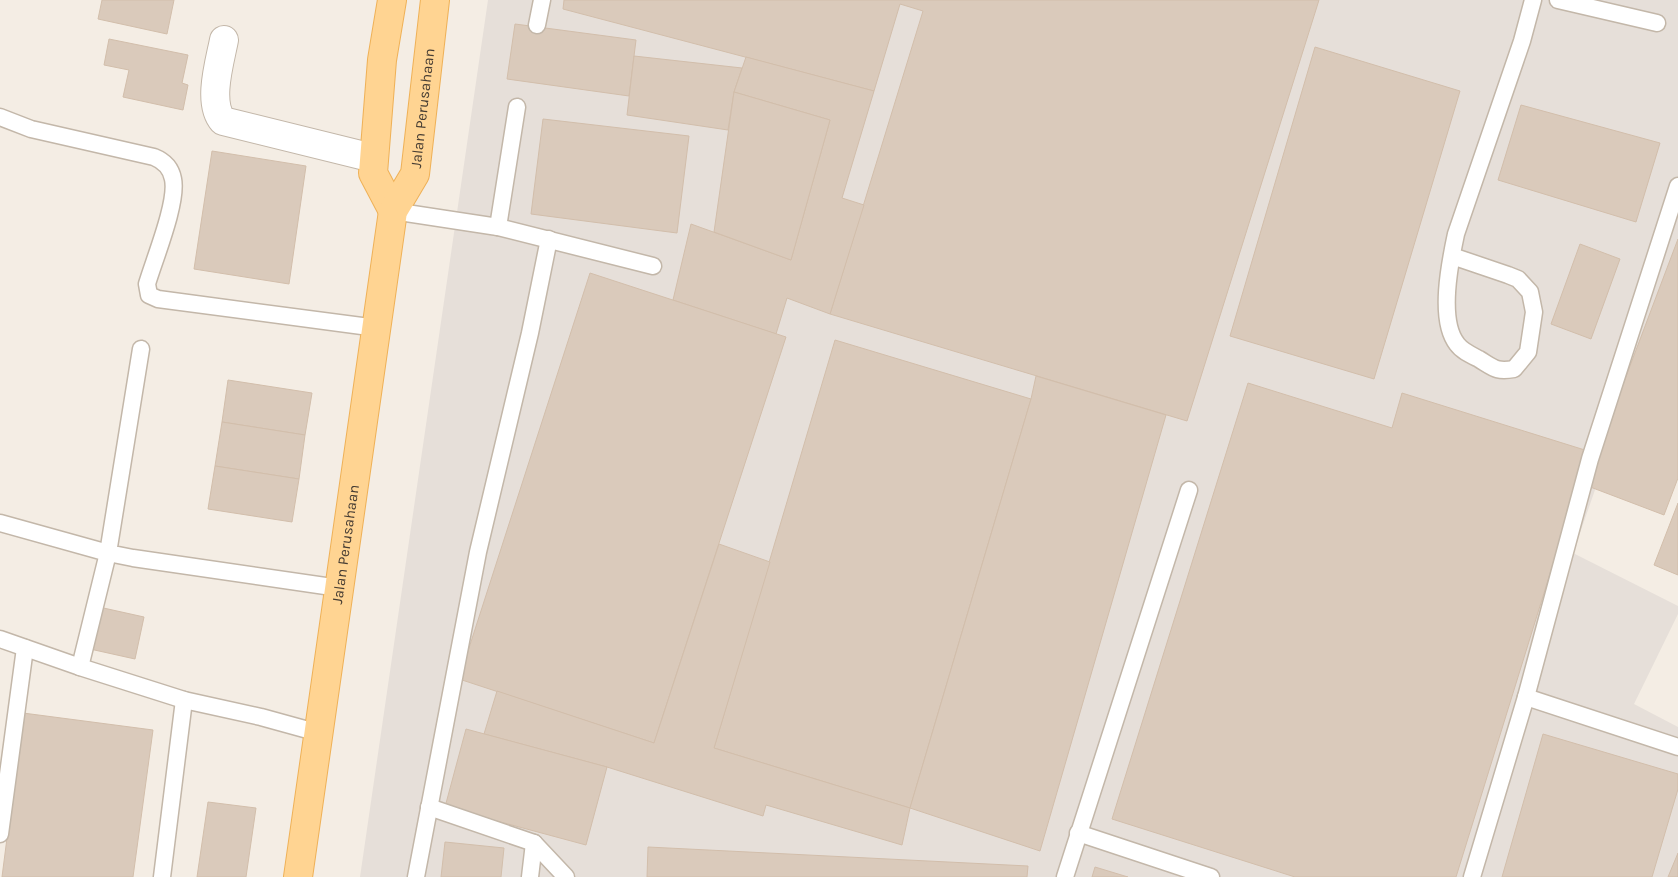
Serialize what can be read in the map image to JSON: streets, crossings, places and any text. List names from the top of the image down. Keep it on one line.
{"streets":{"main road":["Jalan Perusahaan"]}}
